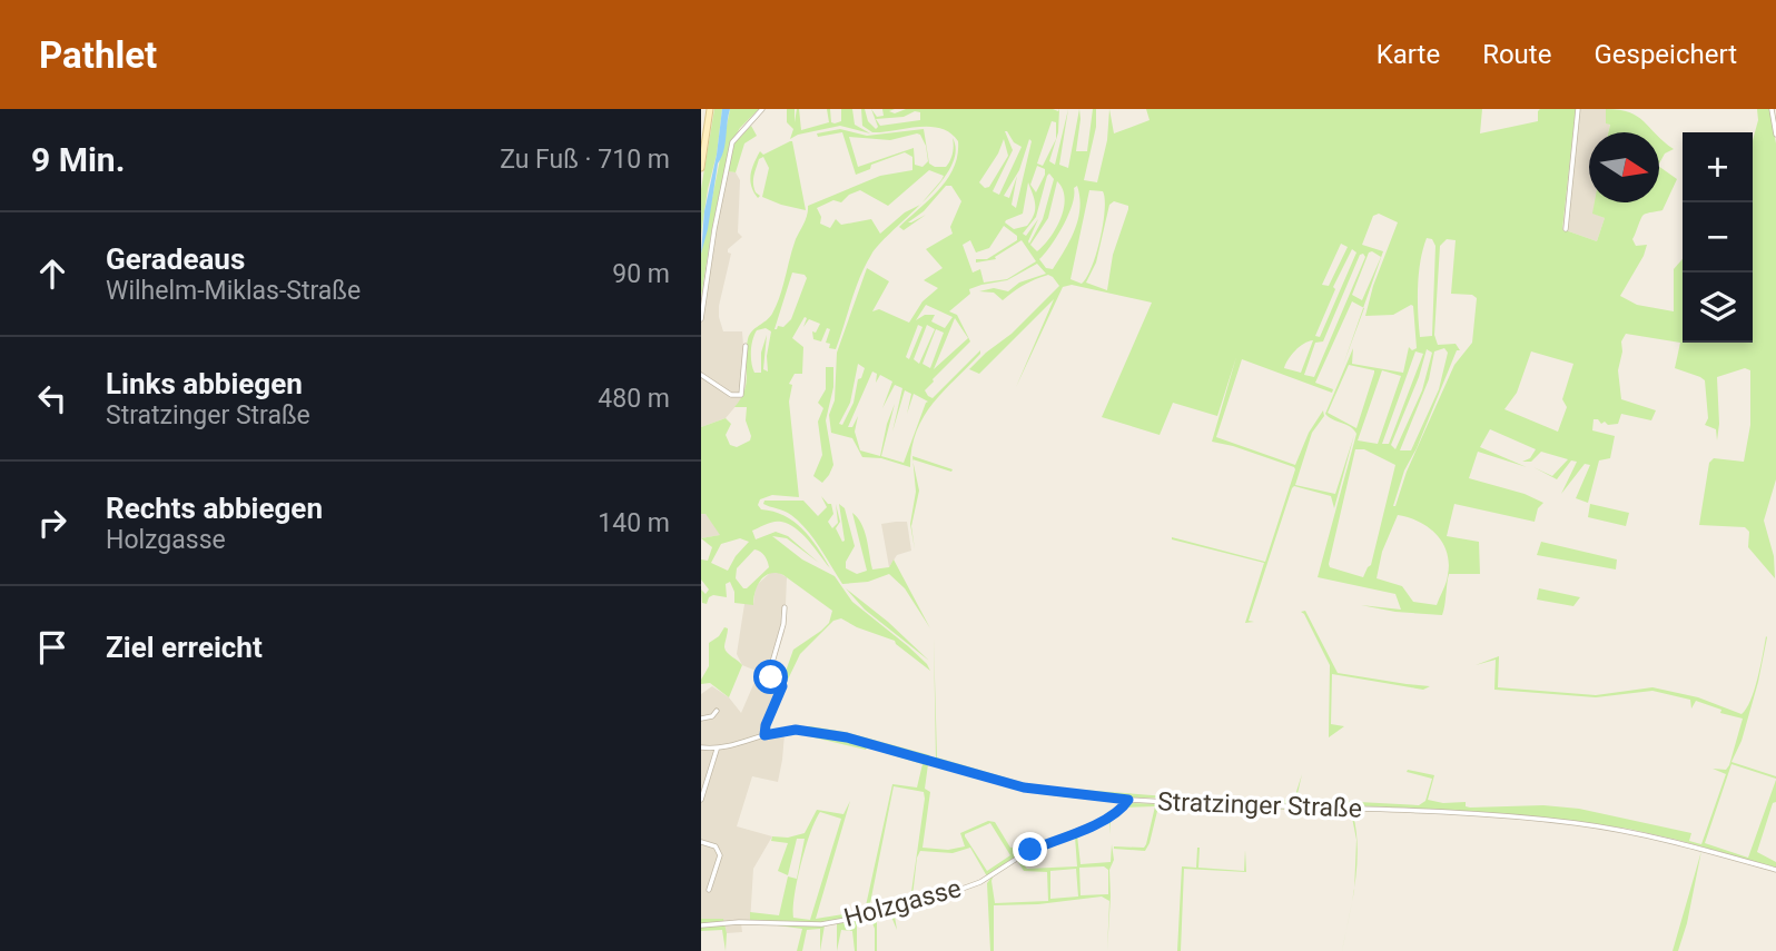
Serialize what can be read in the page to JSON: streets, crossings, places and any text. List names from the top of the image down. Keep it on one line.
{"streets":{"street":["Stratzinger Straße","Holzgasse"]},"crossings":[["Stratzinger Straße","Holzgasse"]],"north":"right","page":{"header":"Pathlet","nav":["Karte","Route","Gespeichert"],"heading":["9 Min.","Zu Fuß · 710 m"],"map_buttons":["+","−"],"list":[["Geradeaus","Wilhelm-Miklas-Straße","90 m"],["Links abbiegen","Stratzinger Straße","480 m"],["Rechts abbiegen","Holzgasse","140 m"],"Ziel erreicht"]}}
